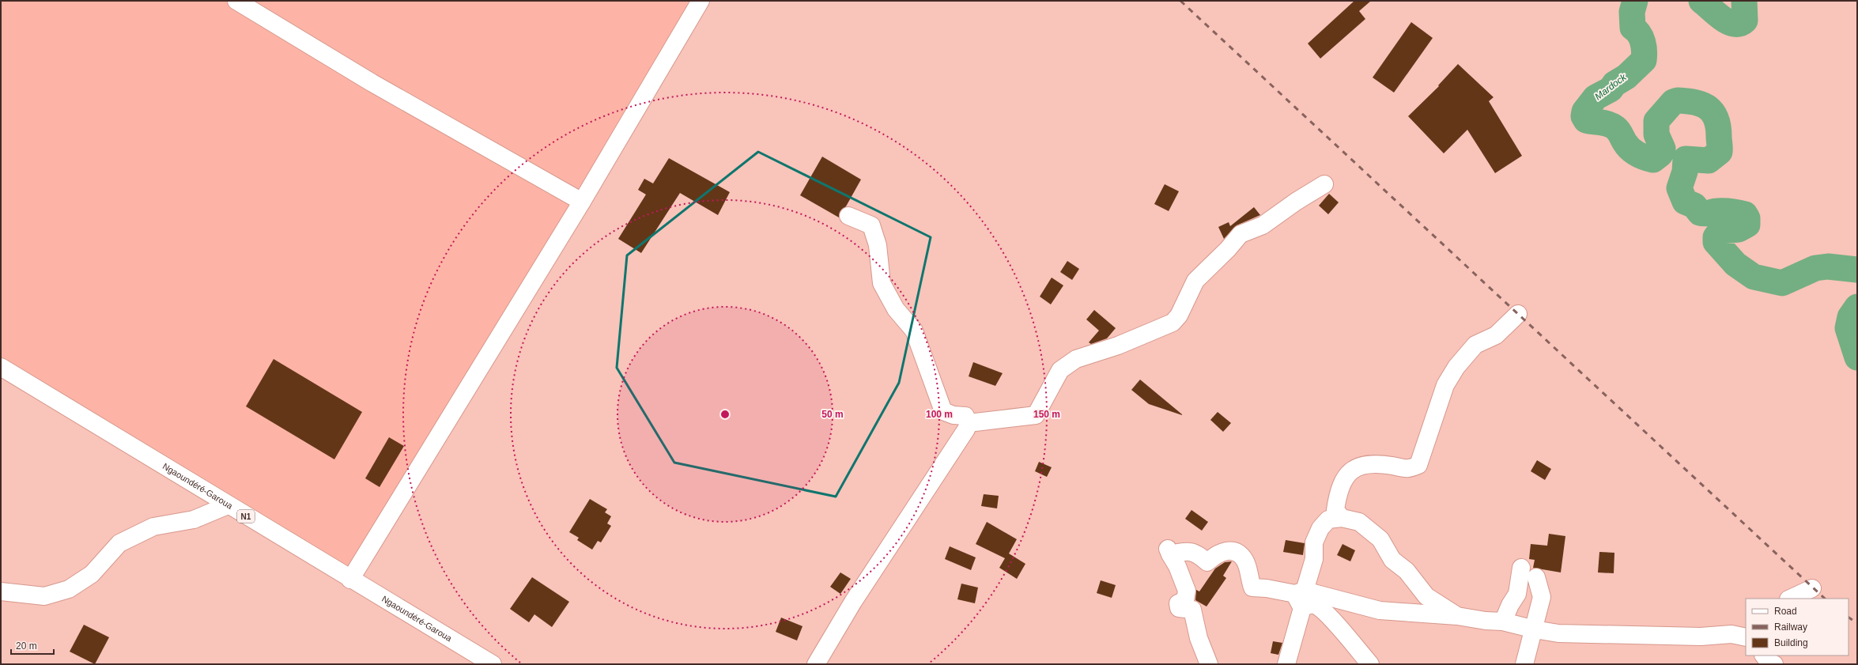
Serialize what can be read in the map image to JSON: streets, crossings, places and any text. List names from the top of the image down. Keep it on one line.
{"streets":{"main road":["Ngaoundéré-Garoua","N1"]},"water":["Mardock"],"legend":["Road","Railway","Building"],"scale_bar":"20 m","rings":["50 m","100 m","150 m"]}
